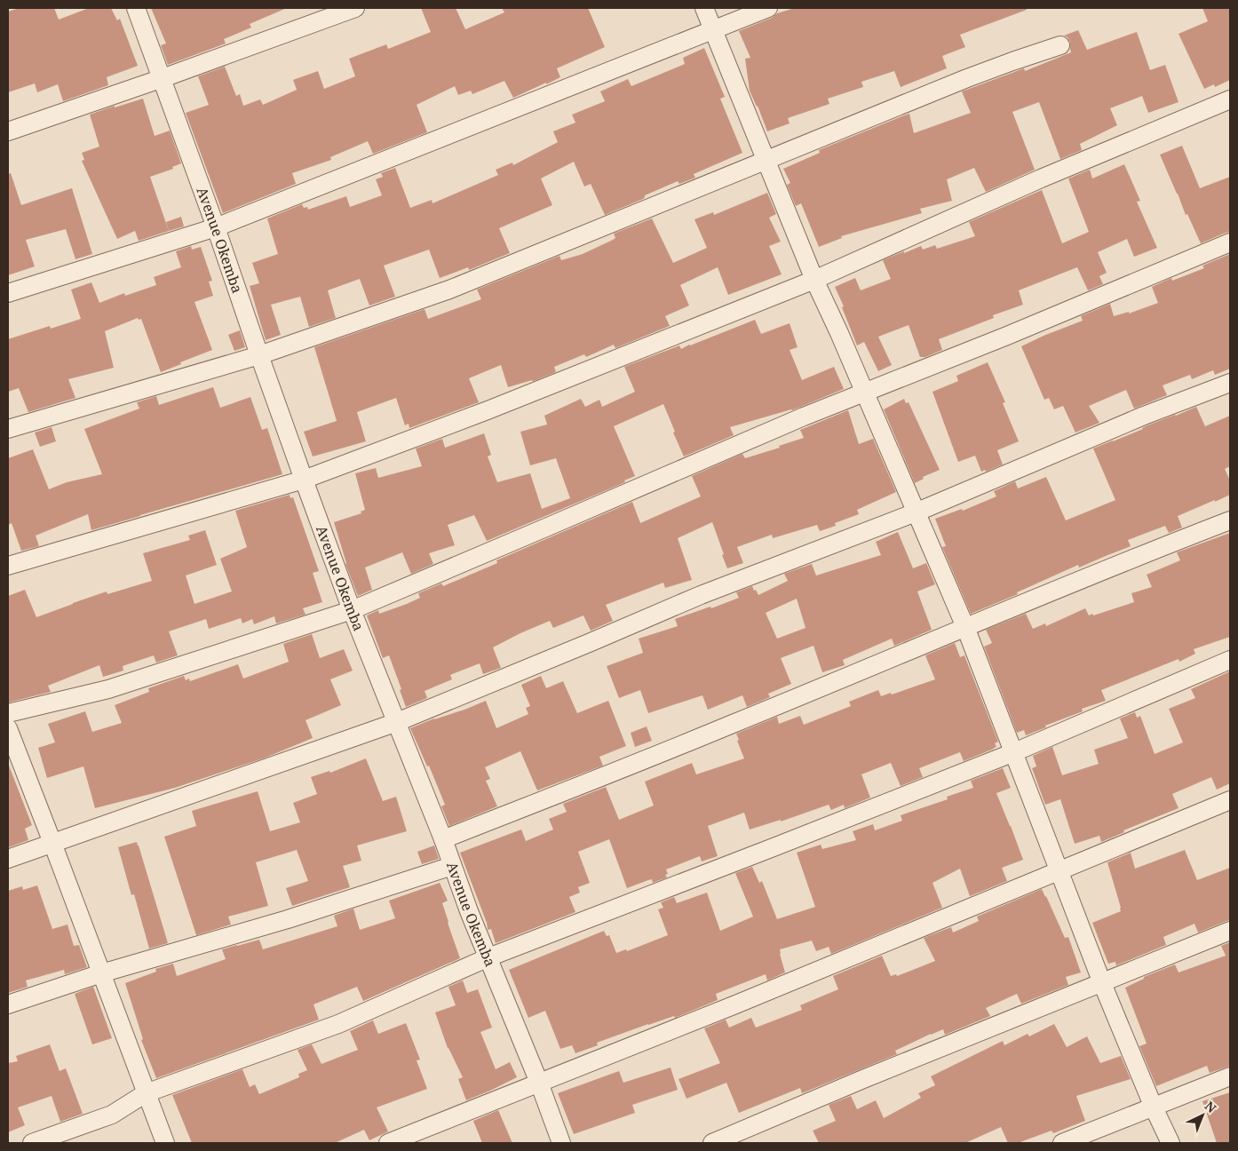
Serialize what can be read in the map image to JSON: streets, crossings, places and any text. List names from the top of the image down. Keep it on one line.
{"streets":{"street":["Avenue Okemba"]},"north":"top right"}
